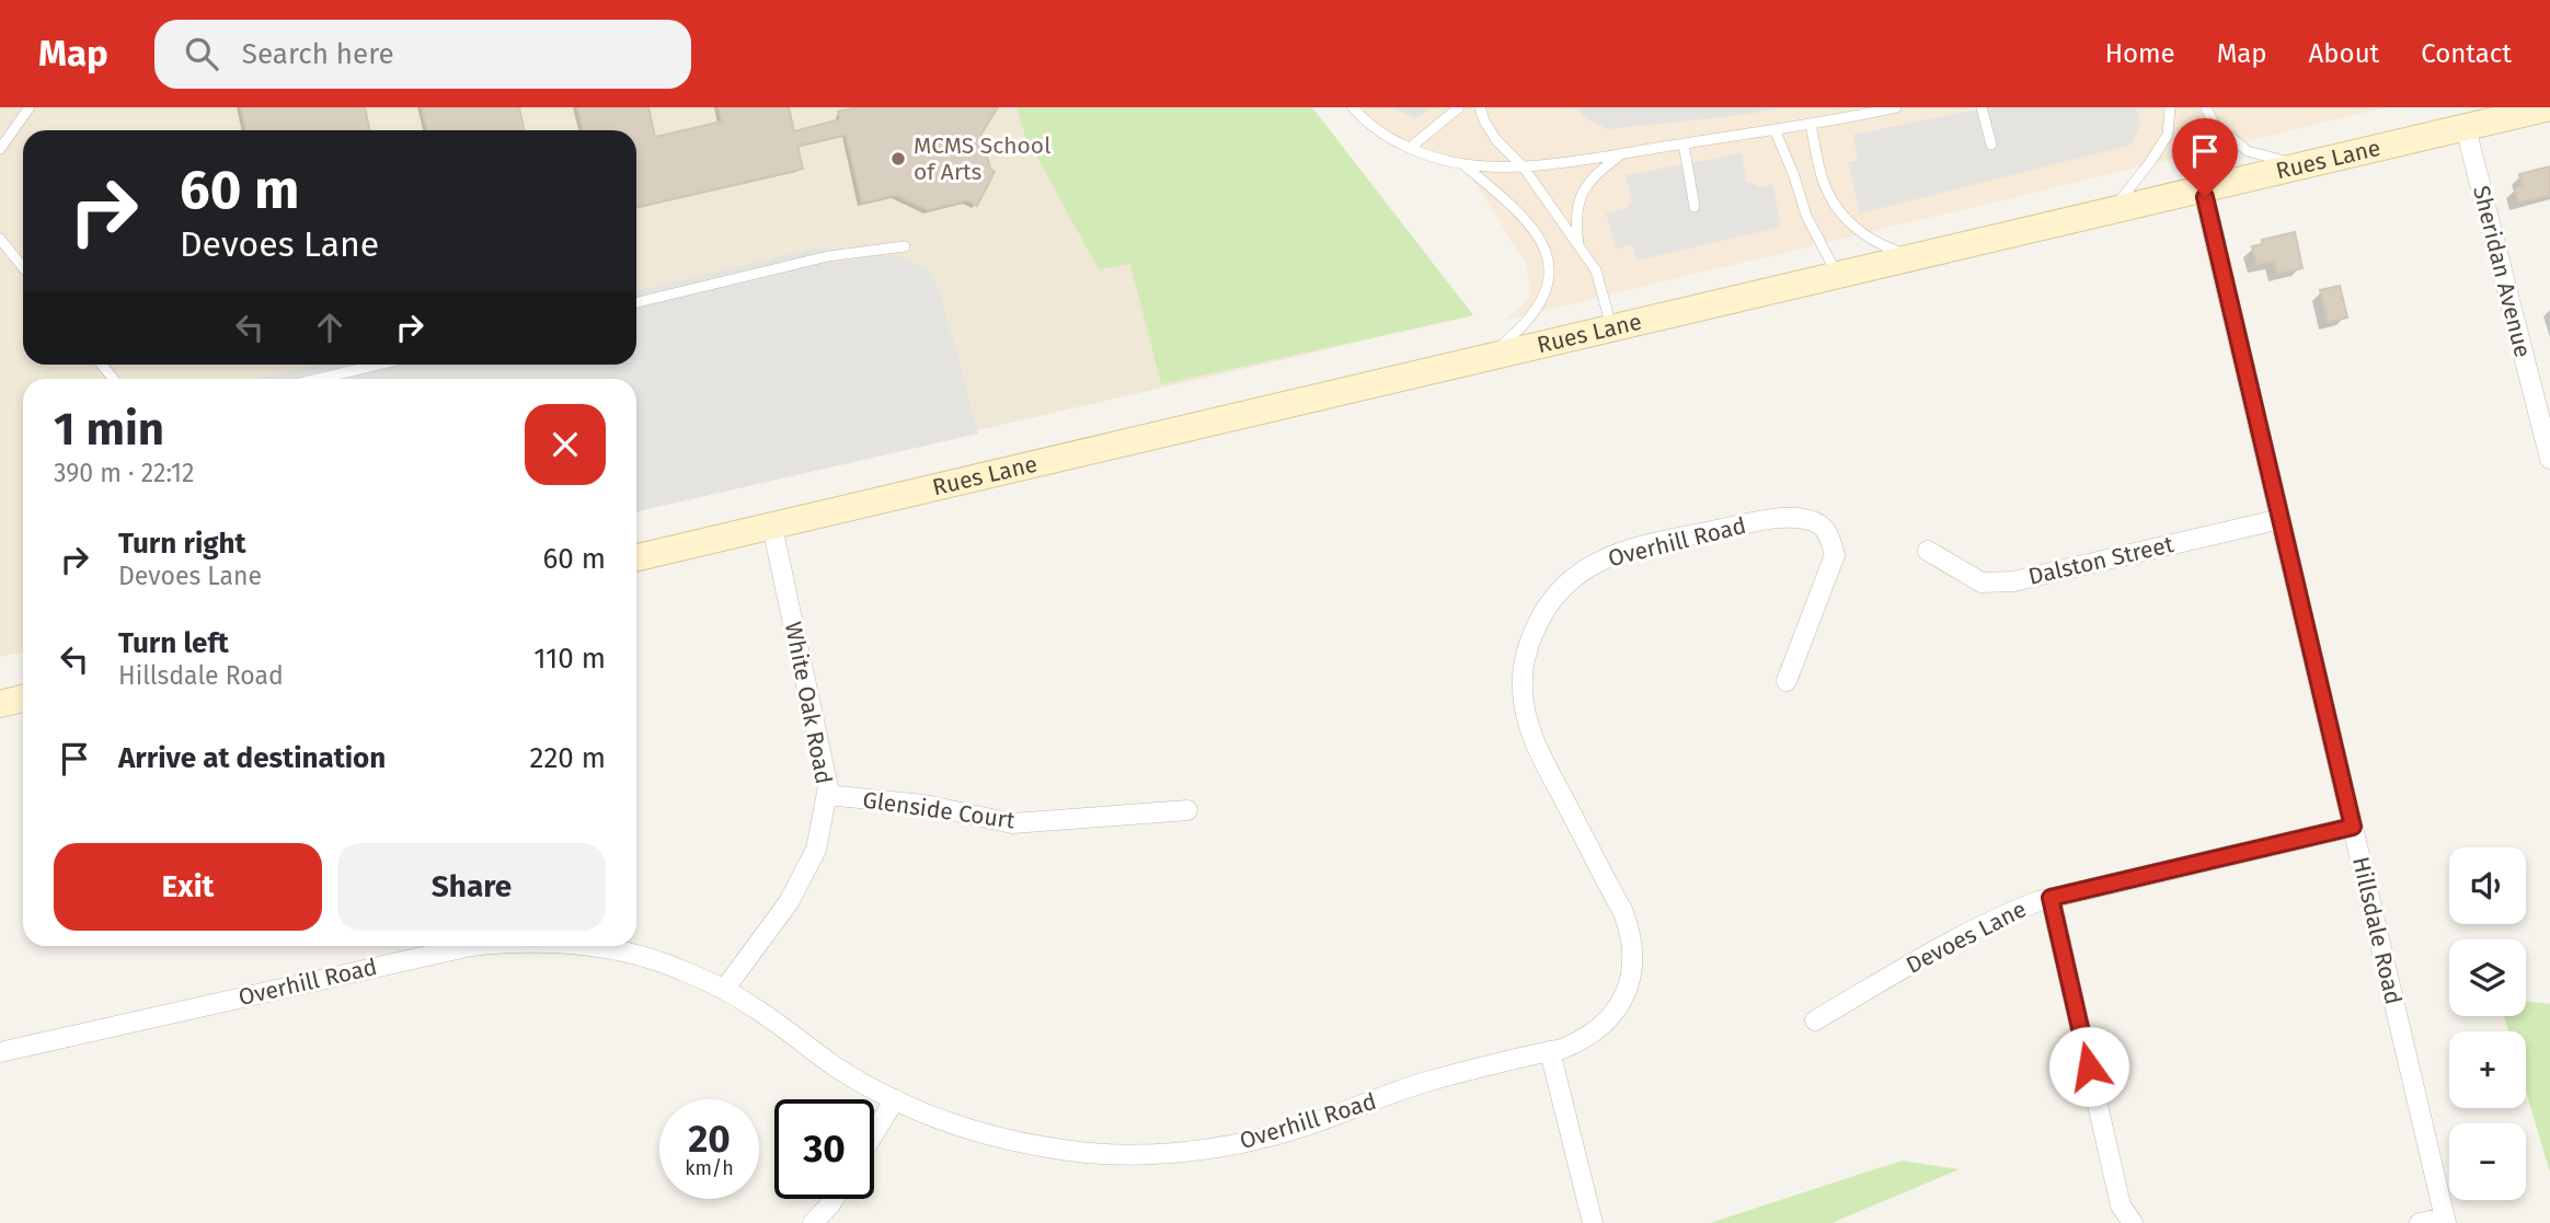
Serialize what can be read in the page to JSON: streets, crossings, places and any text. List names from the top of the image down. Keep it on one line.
{"streets":{"main road":["Rues Lane"],"street":["Sheridan Avenue","Overhill Road","Dalston Street","White Oak Road","Glenside Court","Hillsdale Road","Devoes Lane"]},"crossings":[["Rues Lane","Sheridan Avenue"],["Rues Lane","White Oak Road"],["Rues Lane","Hillsdale Road"],["Overhill Road","White Oak Road"],["Dalston Street","Hillsdale Road"],["White Oak Road","Glenside Court"],["Hillsdale Road","Devoes Lane"]],"places":["MCMS School of Arts"],"page":{"header":"Map","search":"Search here","nav":["Home","Map","About","Contact"],"turn":["60 m","Devoes Lane"],"heading":["1 min","390 m · 22:12"],"list":[{"name":"Turn right","note":"Devoes Lane","value":"60 m"},{"name":"Turn left","note":"Hillsdale Road","value":"110 m"},{"name":"Arrive at destination","value":"220 m"}],"buttons":["Exit","Share"],"map_buttons":["+","−"],"speed":"20 km/h","limit":"30"}}
